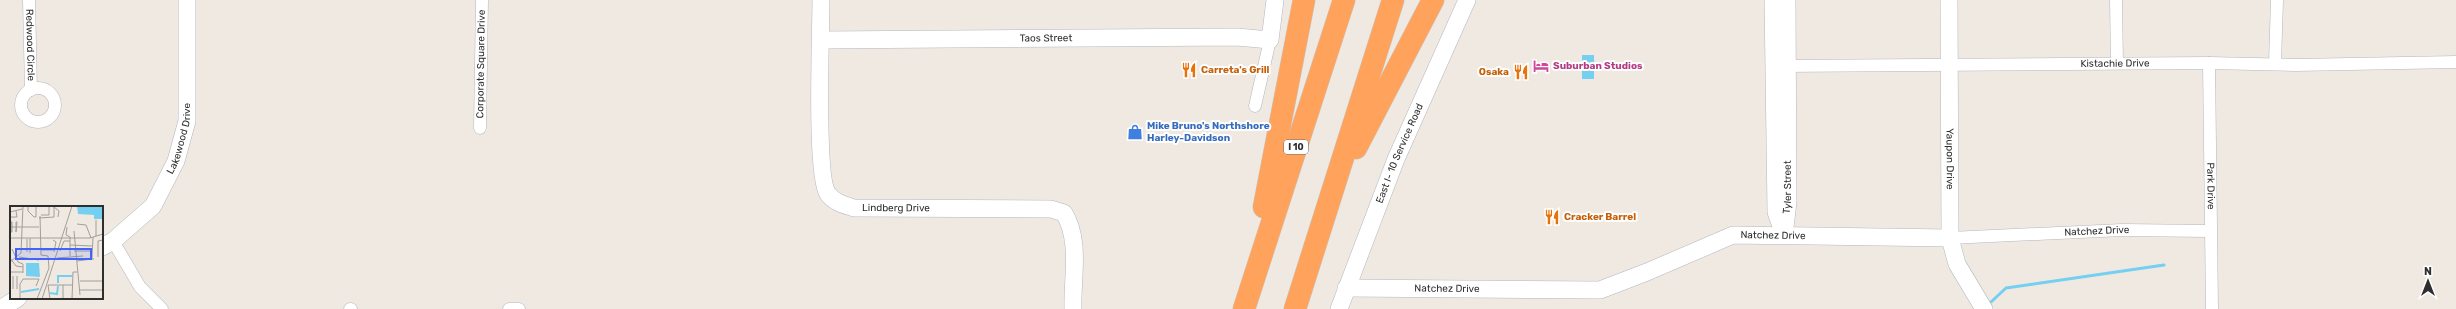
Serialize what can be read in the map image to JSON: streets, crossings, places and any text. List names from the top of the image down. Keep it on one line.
{"streets":{"highway":["I 10"],"street":["Taos Street","Redwood Circle","Kistachie Drive","Corporate Square Drive","Lakewood Drive","East I- 10 Service Road","Yaupon Drive","Park Drive","Tyler Street","Lindberg Drive","Natchez Drive"]},"crossings":[["Taos Street","Lindberg Drive"],["Kistachie Drive","Yaupon Drive"],["Kistachie Drive","Park Drive"],["Kistachie Drive","Tyler Street"],["East I- 10 Service Road","Natchez Drive"],["Yaupon Drive","Natchez Drive"],["Park Drive","Natchez Drive"],["Tyler Street","Natchez Drive"]],"places":{"hotel":["Suburban Studios"],"restaurant":["Carreta's Grill","Osaka","Cracker Barrel"],"shop":["Mike Bruno's Northshore Harley-Davidson"]},"north":"top"}
